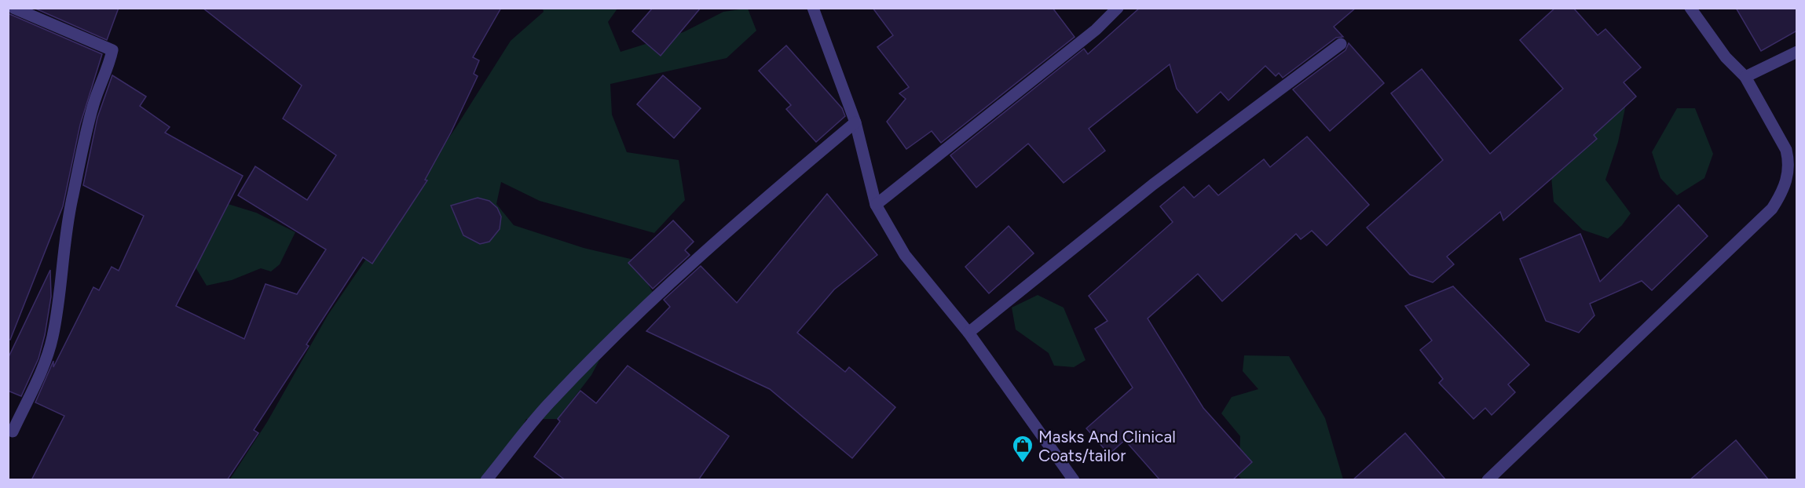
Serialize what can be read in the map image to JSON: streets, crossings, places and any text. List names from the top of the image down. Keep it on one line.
{"places":{"shop":["Masks And Clinical Coats/tailor"]}}
